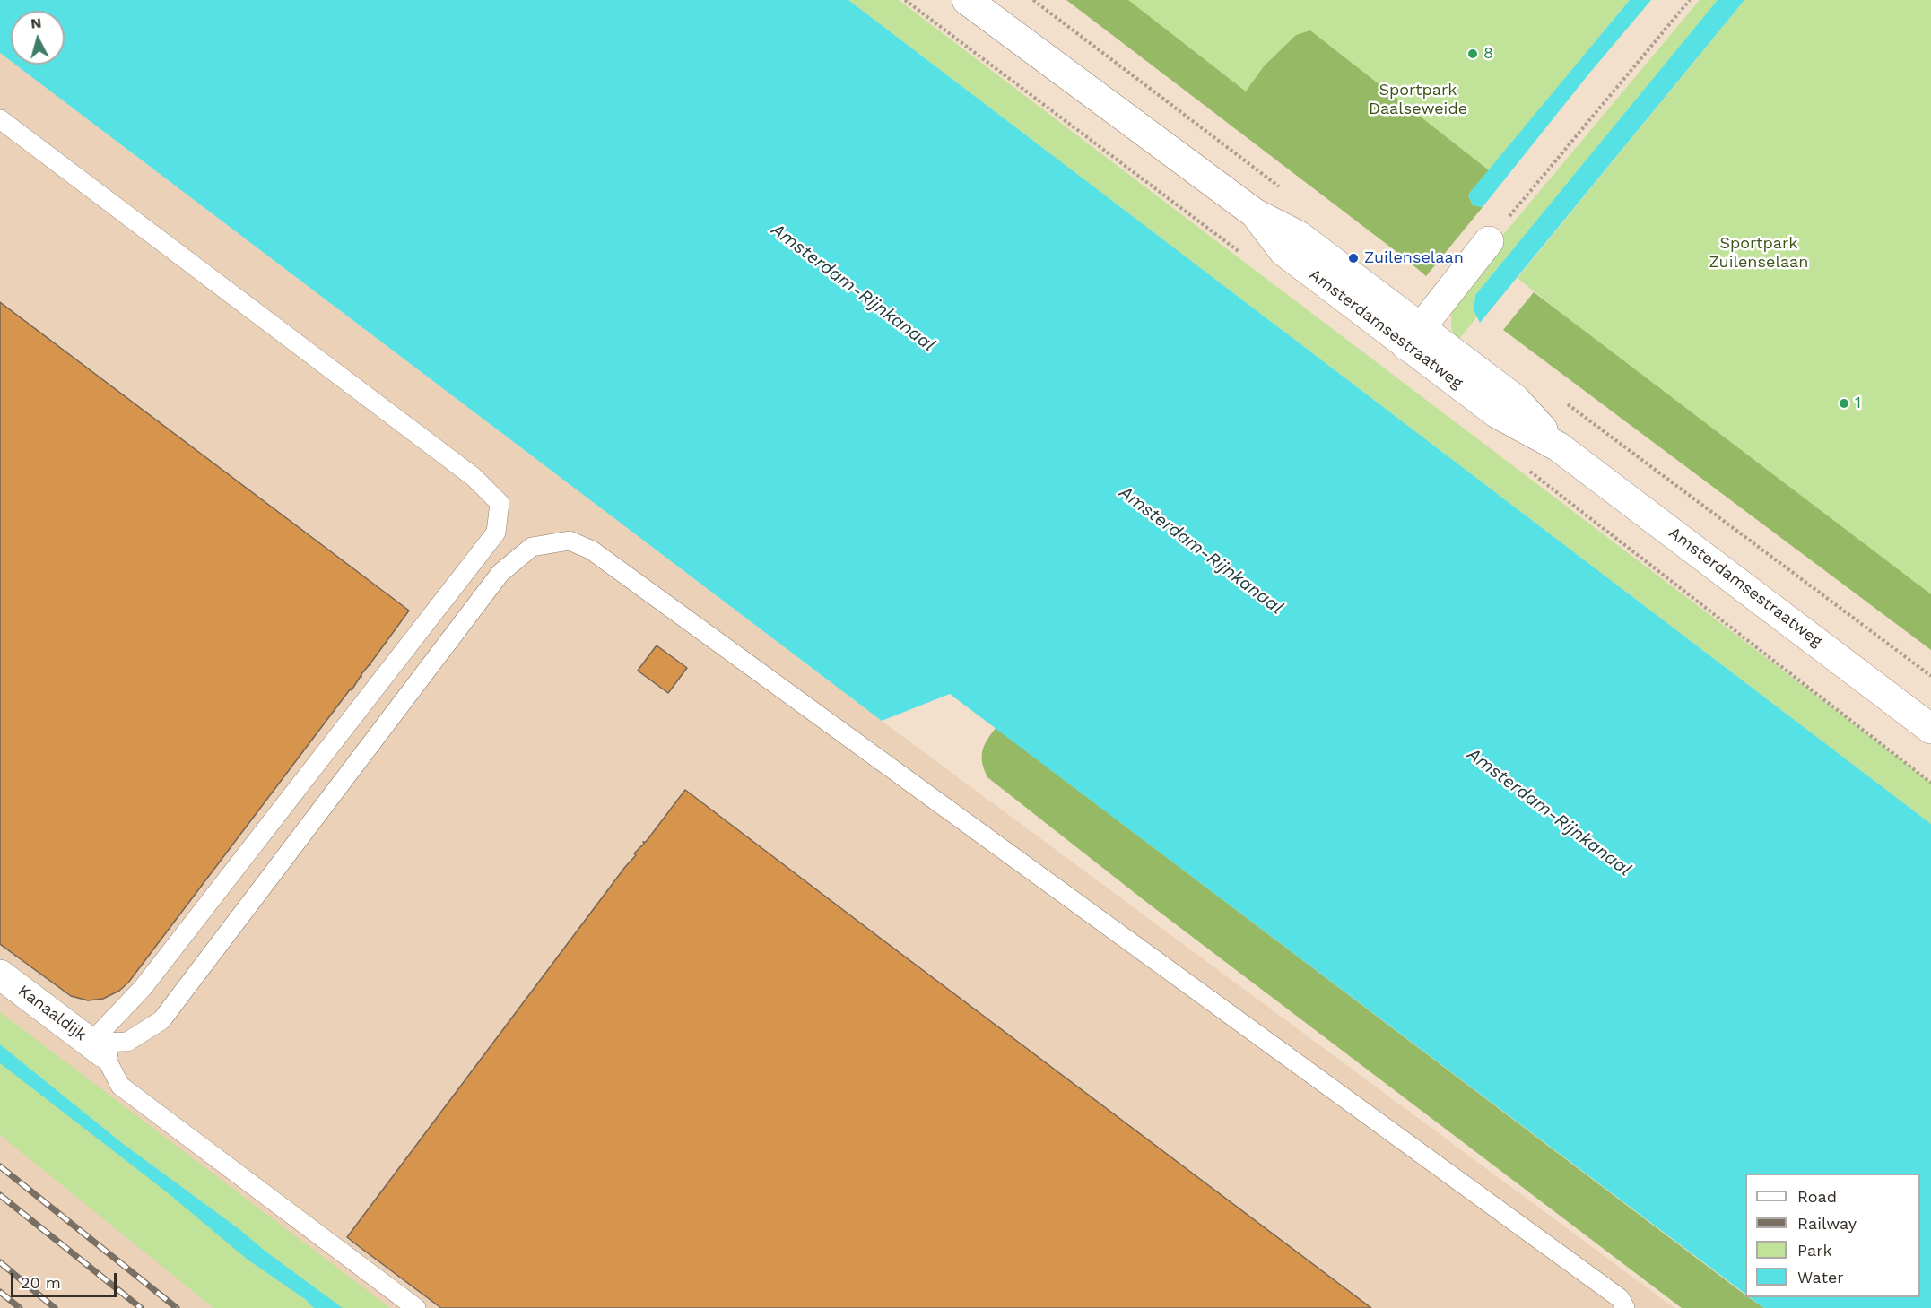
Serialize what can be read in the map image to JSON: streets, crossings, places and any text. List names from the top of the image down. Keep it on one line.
{"streets":{"main road":["Amsterdamsestraatweg","Kanaaldijk"]},"water":["Amsterdam-Rijnkanaal"],"parks":["Sportpark Daalseweide","Sportpark Zuilenselaan"],"places":["8","Zuilenselaan","1"],"legend":["Road","Railway","Park","Water"],"scale_bar":"20 m","north":"top"}
